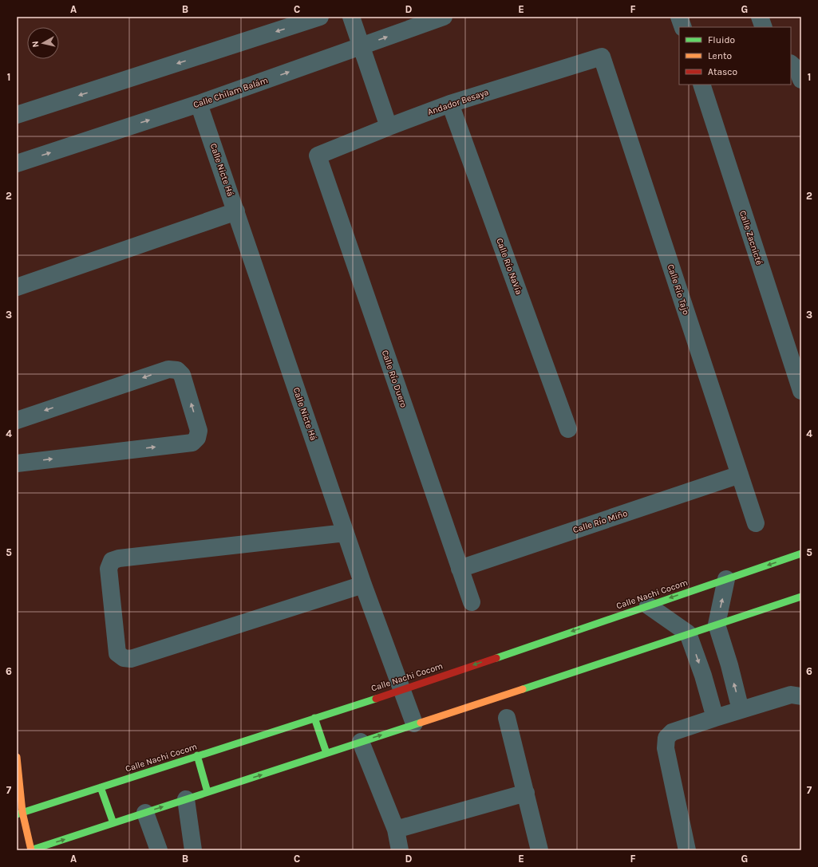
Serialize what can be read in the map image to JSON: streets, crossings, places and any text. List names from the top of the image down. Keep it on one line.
{"streets":{"street":["Calle Chilam Balám","Andador Besaya","Calle Nicte Há","Calle Zacnicté","Calle Río NaVía","Calle Río Tajo","Calle Río Duero","Calle Río Miño","Calle Nachi Cocom"]},"crossings":[["Calle Chilam Balám","Calle Nicte Há"],["Andador Besaya","Calle Río NaVía"],["Andador Besaya","Calle Río Tajo"],["Andador Besaya","Calle Río Duero"],["Calle Nicte Há","Calle Nachi Cocom"],["Calle Río Tajo","Calle Río Miño"],["Calle Río Duero","Calle Río Miño"]],"legend":["Fluido","Lento","Atasco"],"north":"left","grid":{"columns":["A","B","C","D","E","F","G"],"rows":["1","2","3","4","5","6","7"]}}
